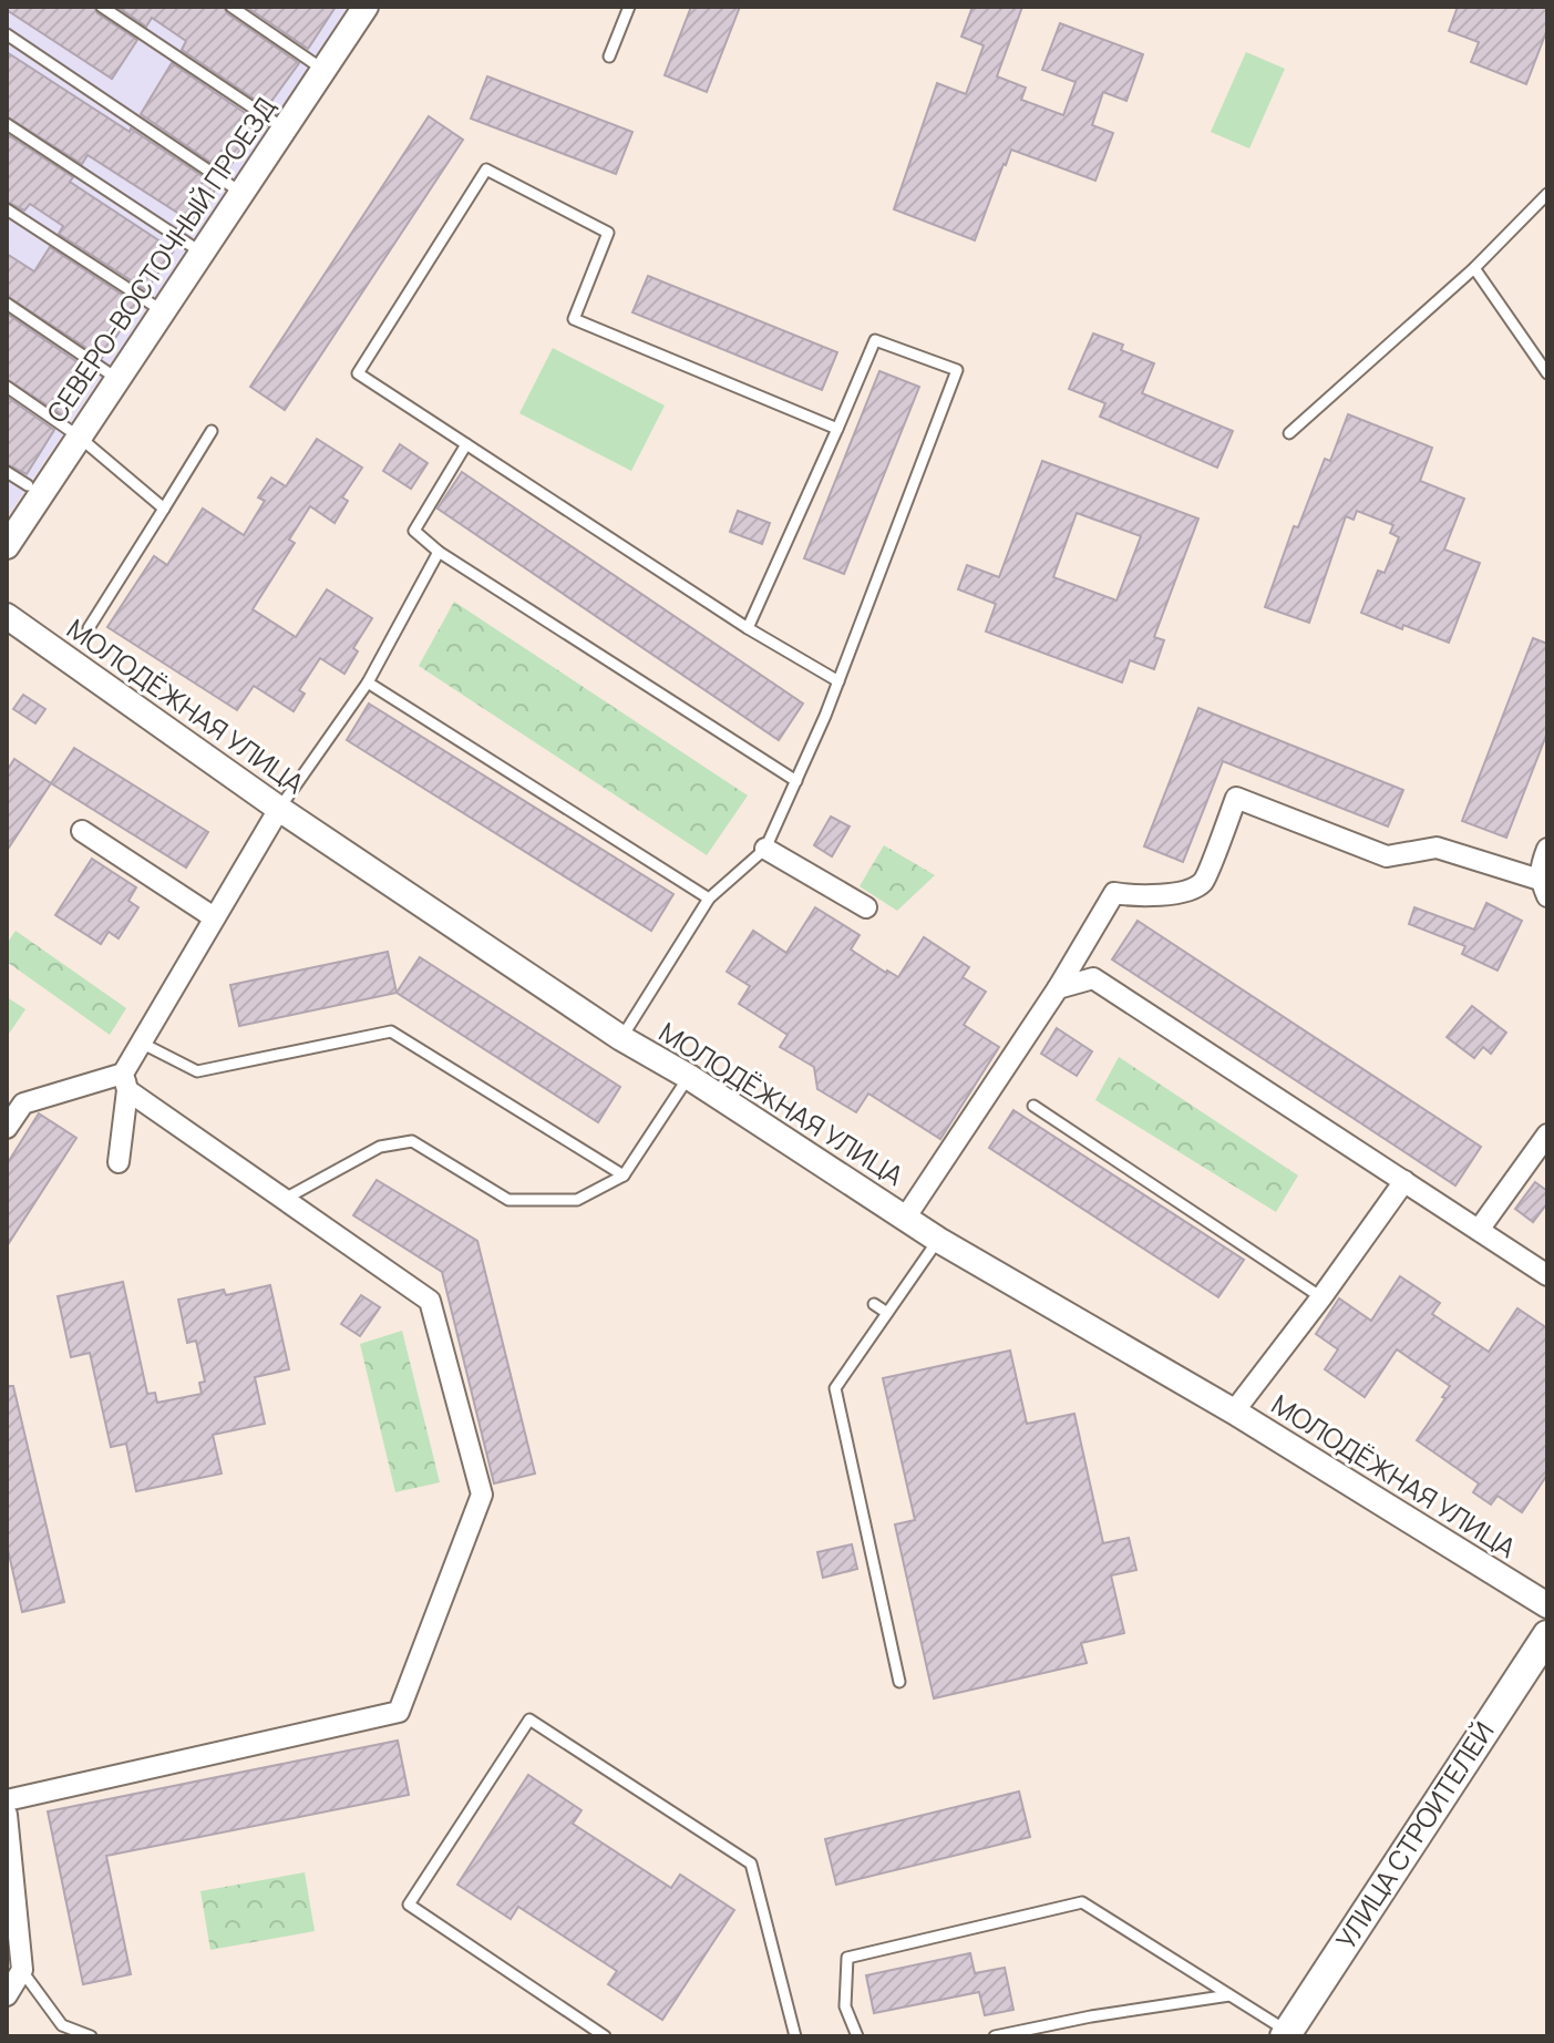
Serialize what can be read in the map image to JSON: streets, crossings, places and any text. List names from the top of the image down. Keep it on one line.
{"streets":{"main road":["УЛИЦА СТРОИТЕЛЕЙ"],"street":["СЕВЕРО-ВОСТОЧНЫЙ ПРОЕЗД","МОЛОДЁЖНАЯ УЛИЦА"]}}
